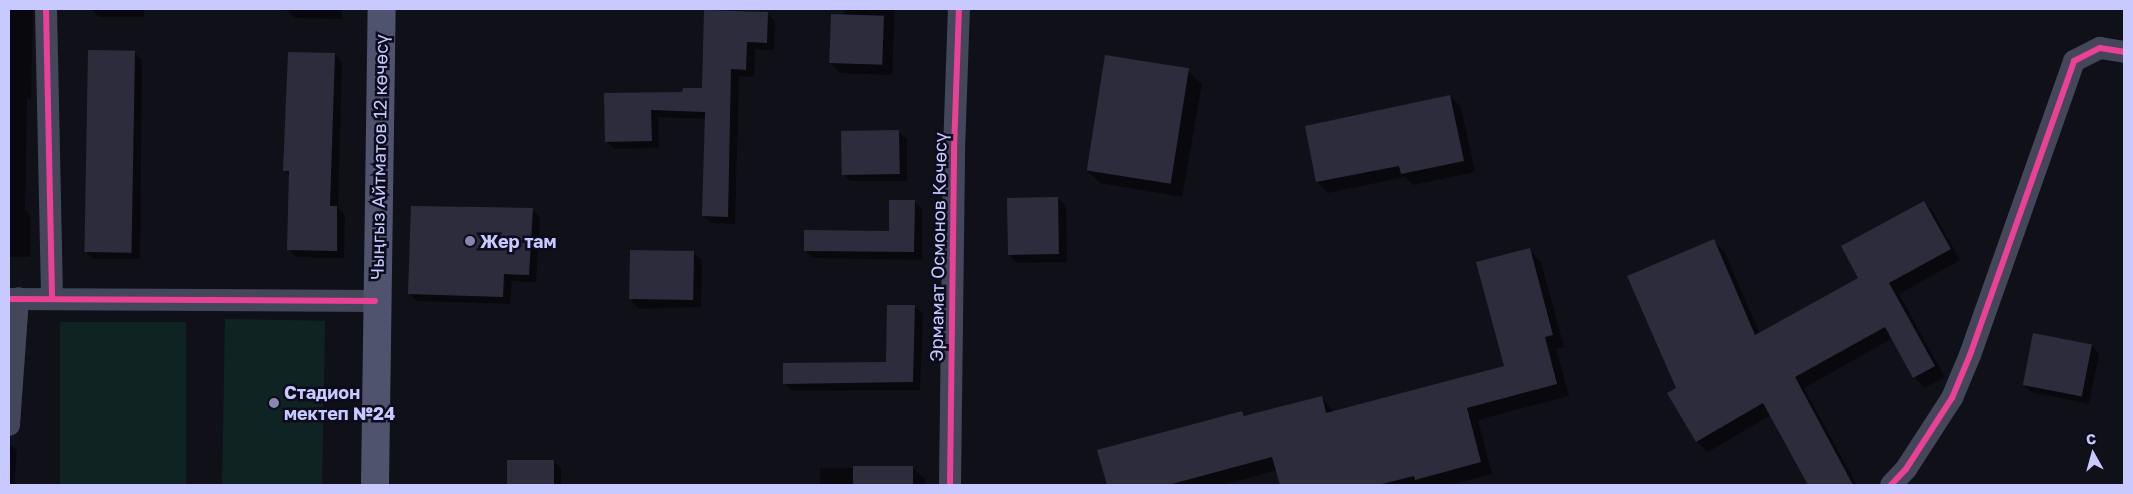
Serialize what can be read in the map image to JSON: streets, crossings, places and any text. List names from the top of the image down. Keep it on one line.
{"streets":{"main road":["Чыңгыз Айтматов 12 көчөсү"],"street":["Эрмамат Осмонов Көчөсү"]},"places":["Жер там","Стадион мектеп №24"],"north":"top"}
